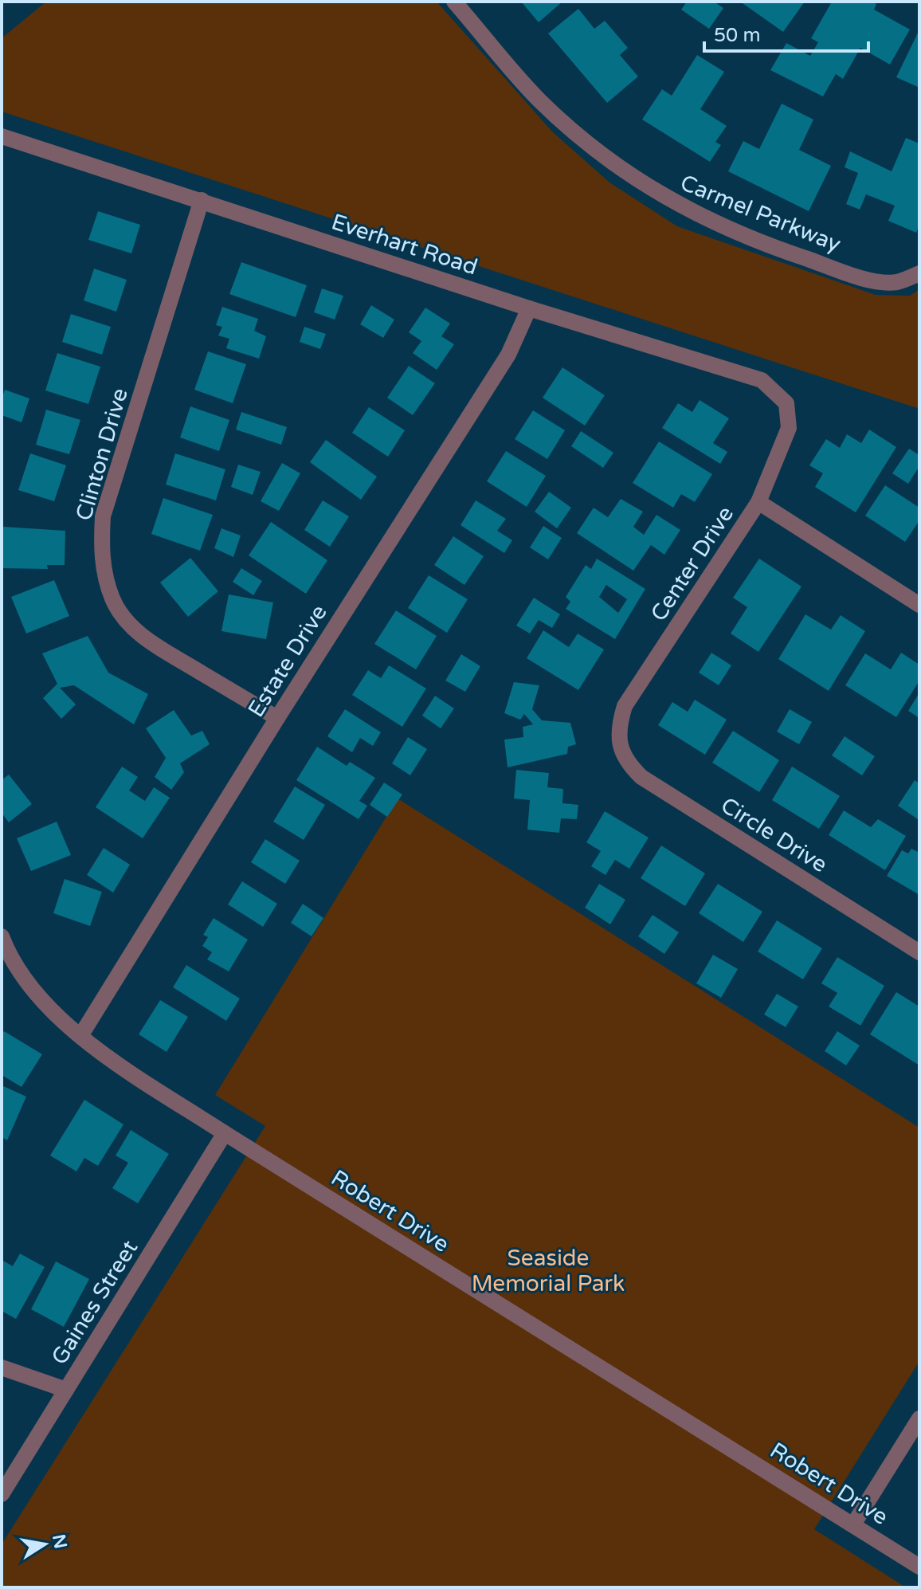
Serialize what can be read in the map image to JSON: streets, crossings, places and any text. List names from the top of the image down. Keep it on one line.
{"streets":{"street":["Carmel Parkway","Everhart Road","Clinton Drive","Center Drive","Estate Drive","Circle Drive","Robert Drive","Gaines Street"]},"crossings":[["Everhart Road","Clinton Drive"],["Everhart Road","Center Drive"],["Everhart Road","Estate Drive"],["Clinton Drive","Estate Drive"],["Center Drive","Circle Drive"],["Estate Drive","Robert Drive"],["Robert Drive","Gaines Street"]],"parks":["Seaside Memorial Park"],"scale_bar":"50 m","north":"right"}
